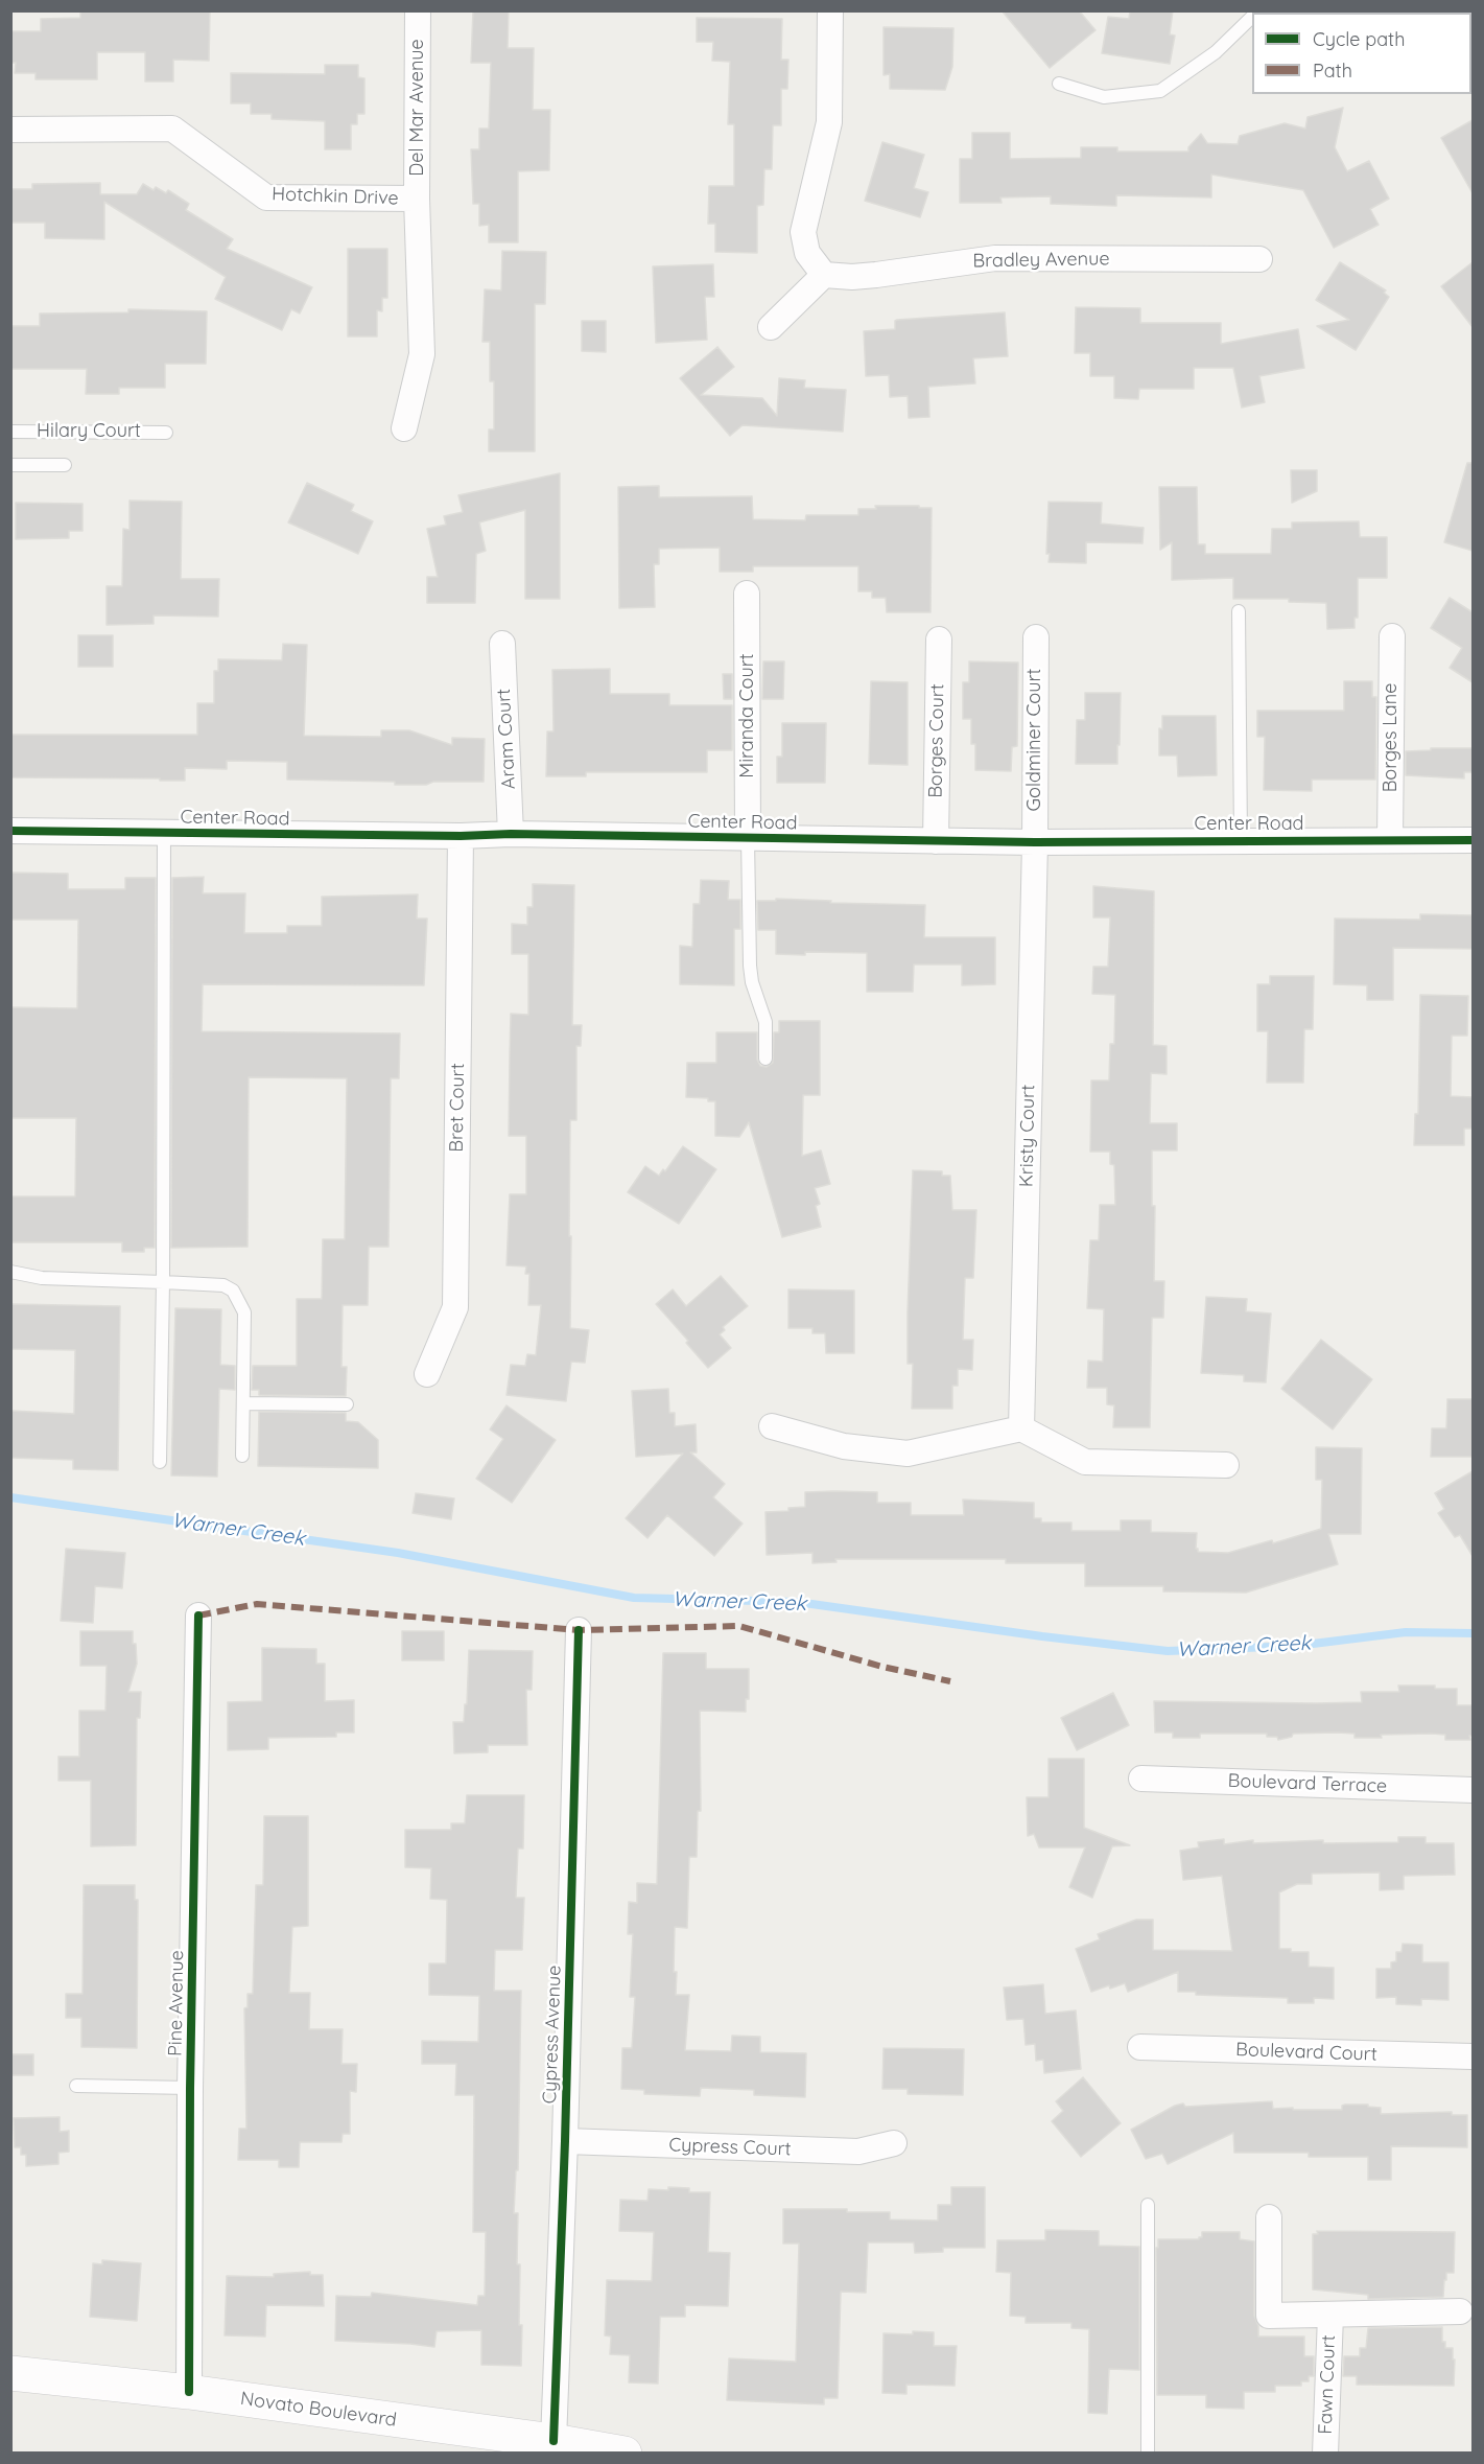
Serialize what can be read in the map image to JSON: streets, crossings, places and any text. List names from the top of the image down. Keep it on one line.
{"streets":{"main road":["Novato Boulevard"],"street":["Del Mar Avenue","Hotchkin Drive","Bradley Avenue","Miranda Court","Borges Lane","Aram Court","Goldminer Court","Borges Court","Center Road","Bret Court","Kristy Court","Boulevard Terrace","Pine Avenue","Cypress Avenue","Boulevard Court","Cypress Court","Fawn Court"],"lane":["Hilary Court"]},"crossings":[["Del Mar Avenue","Hotchkin Drive"],["Miranda Court","Center Road"],["Borges Lane","Center Road"],["Aram Court","Center Road"],["Goldminer Court","Center Road"],["Goldminer Court","Kristy Court"],["Borges Court","Center Road"],["Center Road","Bret Court"],["Center Road","Kristy Court"],["Pine Avenue","Novato Boulevard"],["Cypress Avenue","Cypress Court"],["Cypress Avenue","Novato Boulevard"]],"water":["Warner Creek"],"legend":["Cycle path","Path"]}
